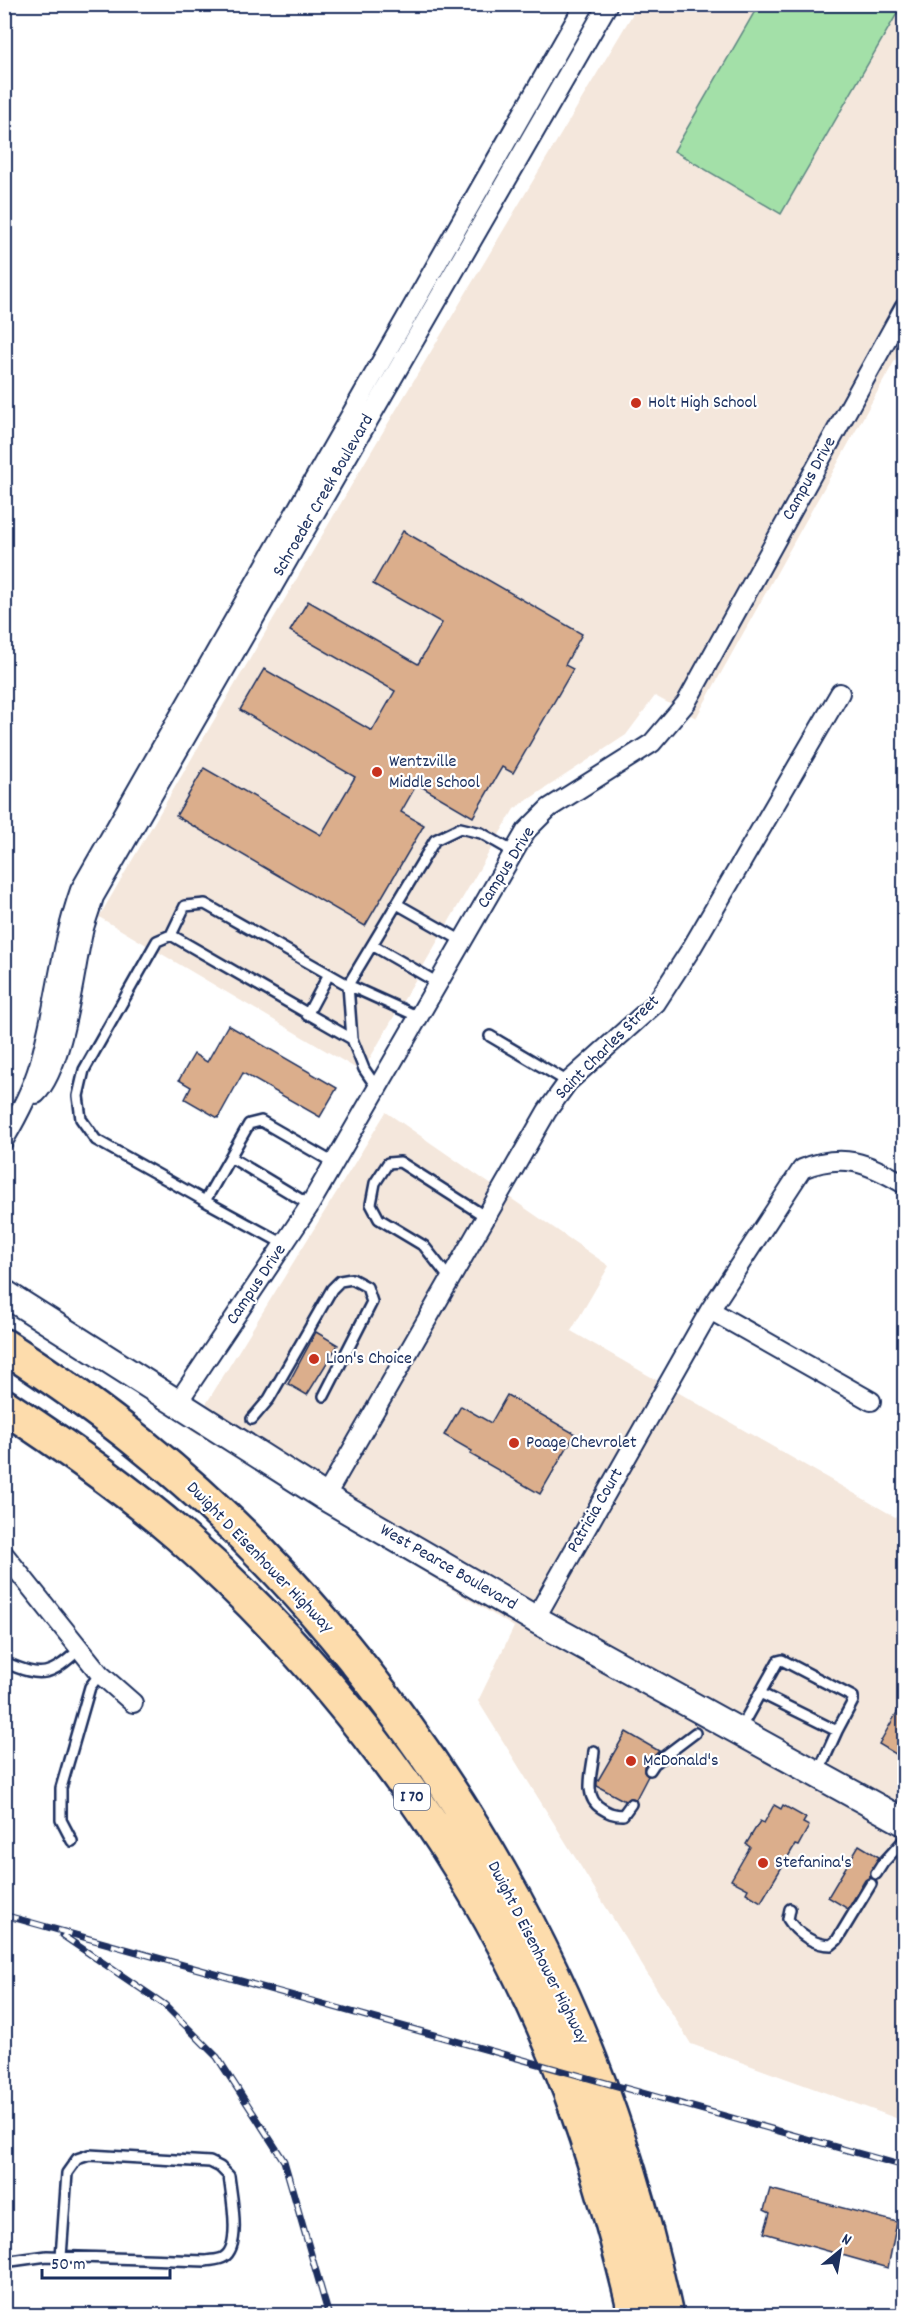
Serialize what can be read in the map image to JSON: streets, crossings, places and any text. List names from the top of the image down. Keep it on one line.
{"streets":{"highway":["Dwight D Eisenhower Highway","I 70"],"main road":["West Pearce Boulevard"],"street":["Campus Drive","Schroeder Creek Boulevard","Saint Charles Street","Patricia Court"]},"crossings":[["Campus Drive","West Pearce Boulevard"],["Saint Charles Street","West Pearce Boulevard"],["Patricia Court","West Pearce Boulevard"]],"places":["Holt High School","Wentzville Middle School","Lion's Choice","Poage Chevrolet","McDonald's","Stefanina's"],"scale_bar":"50 m","north":"top right"}
